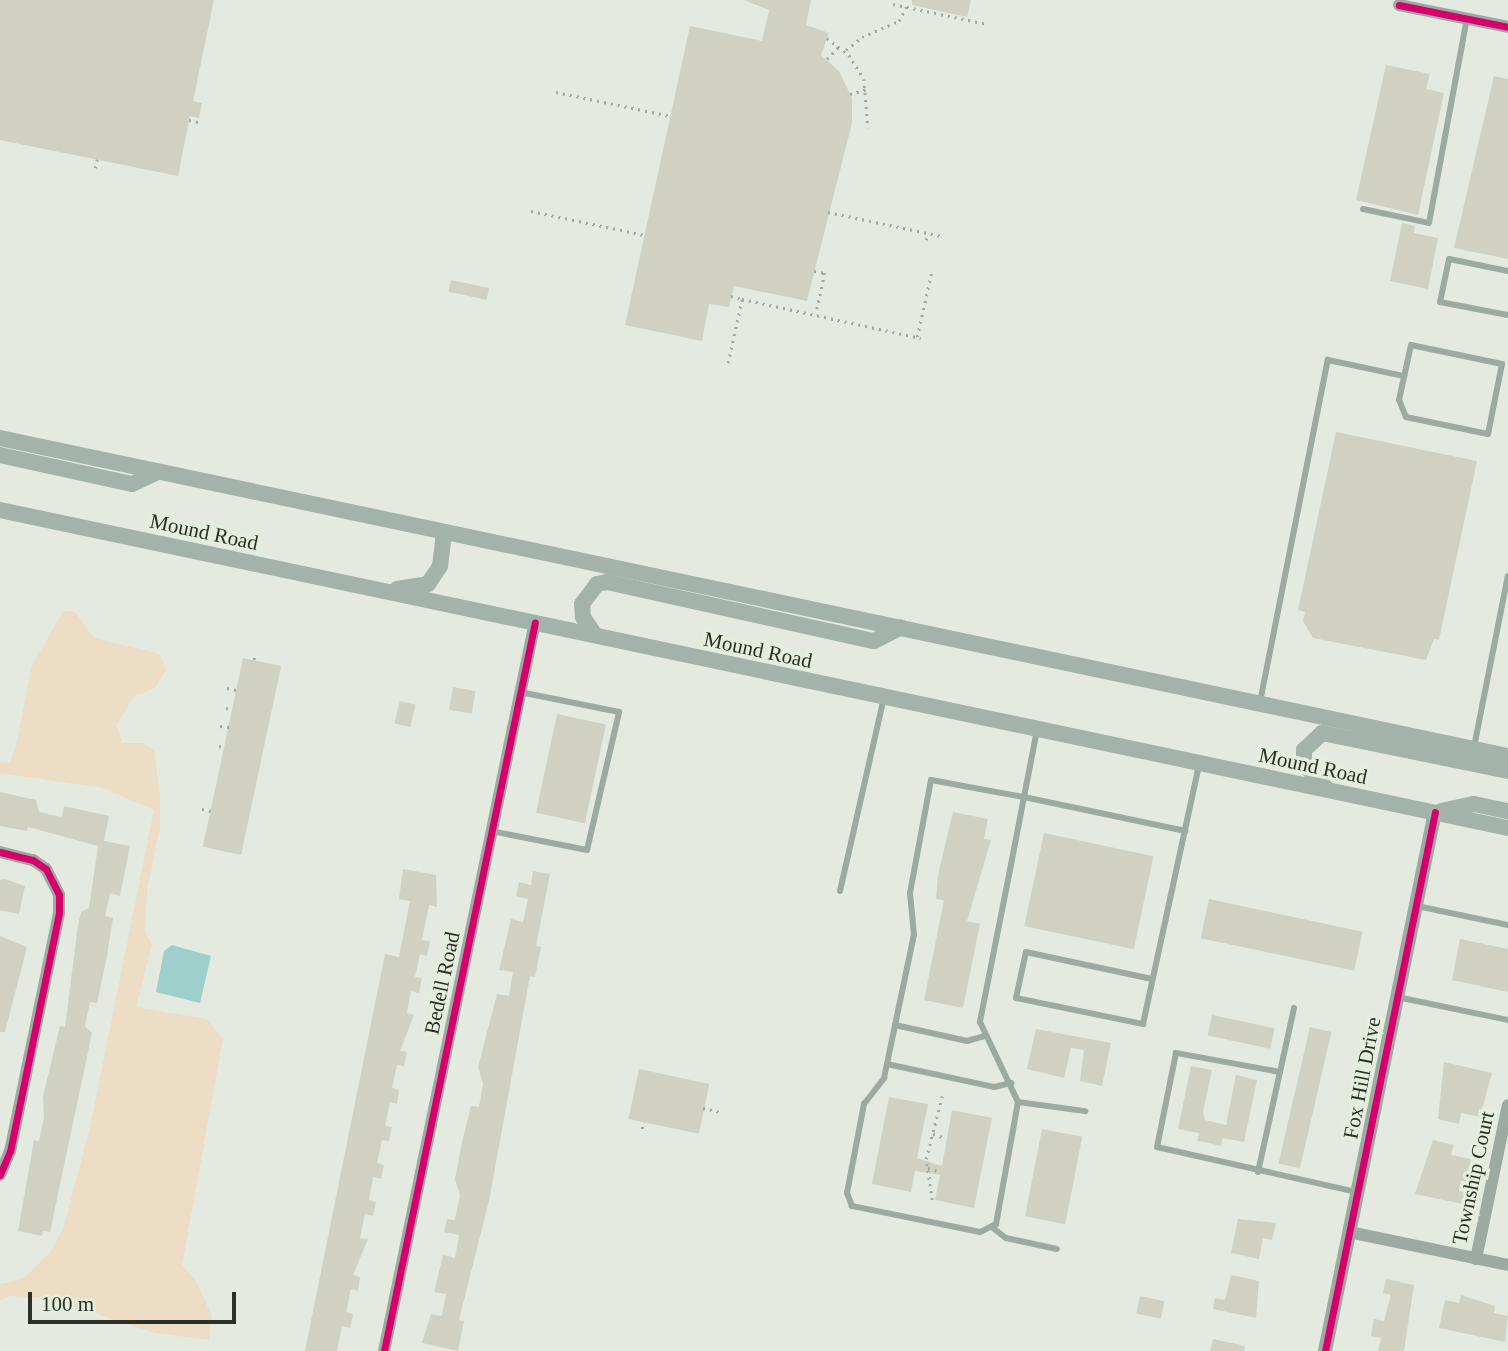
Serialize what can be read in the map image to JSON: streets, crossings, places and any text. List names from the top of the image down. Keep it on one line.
{"streets":{"main road":["Mound Road"],"street":["Bedell Road","Fox Hill Drive","Township Court"]},"crossings":[["Mound Road","Bedell Road"],["Mound Road","Fox Hill Drive"]],"scale_bar":"100 m"}
